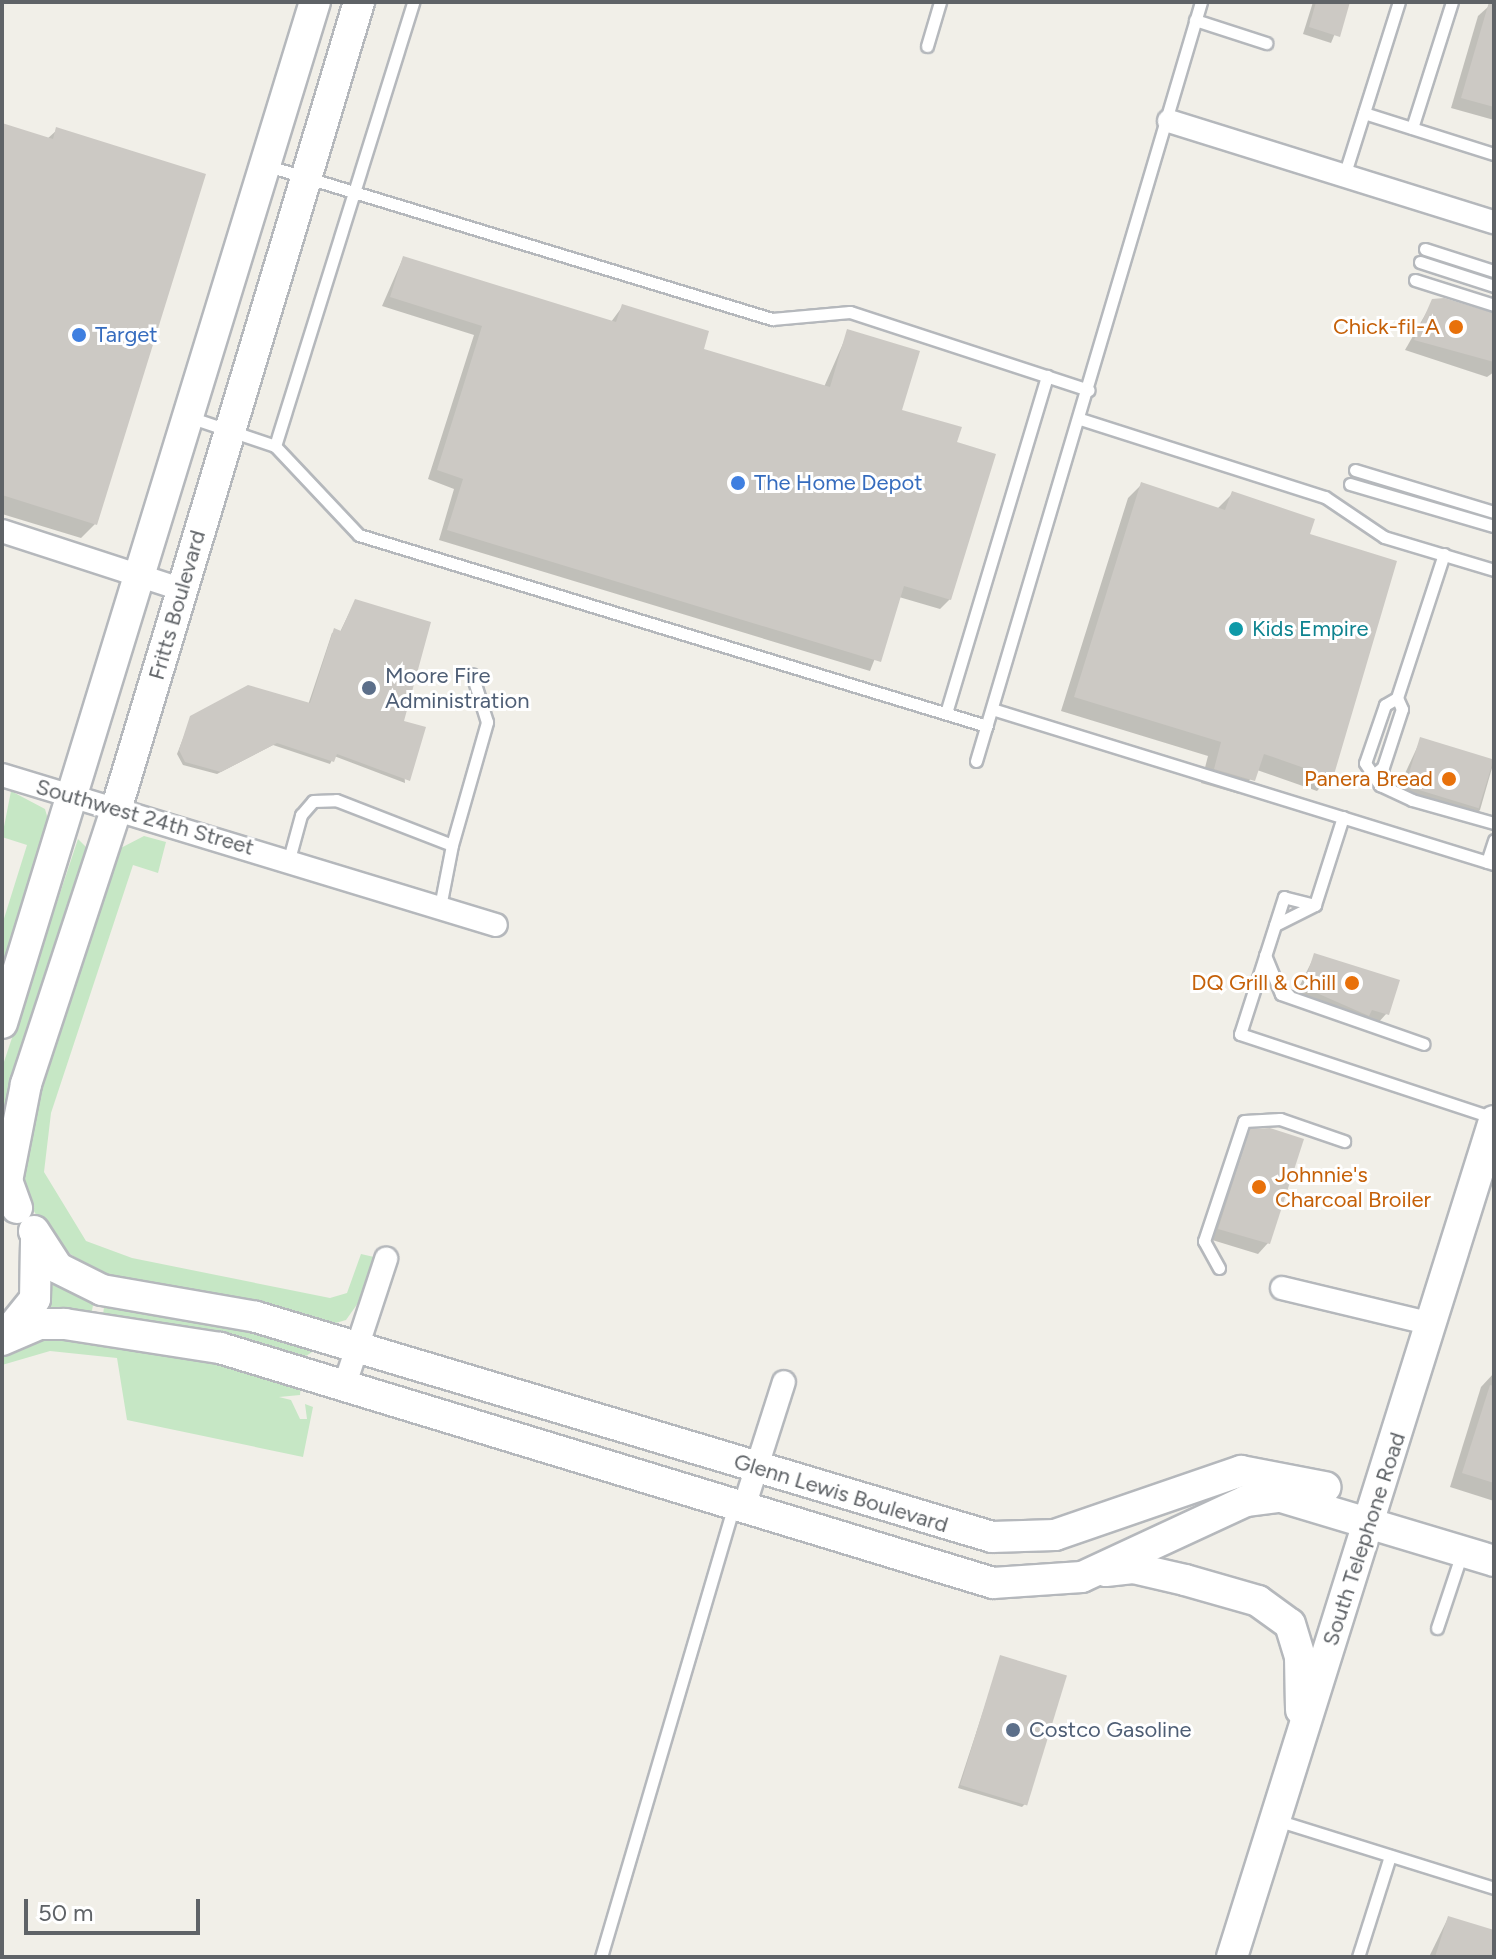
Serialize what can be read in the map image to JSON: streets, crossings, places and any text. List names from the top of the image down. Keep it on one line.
{"streets":{"street":["Fritts Boulevard","Southwest 24th Street","Glenn Lewis Boulevard","South Telephone Road"]},"crossings":[["Fritts Boulevard","Southwest 24th Street"],["Fritts Boulevard","Glenn Lewis Boulevard"],["Glenn Lewis Boulevard","South Telephone Road"]],"places":["Chick-fil-A","Target","The Home Depot","Kids Empire","Moore Fire Administration","Panera Bread","DQ Grill & Chill","Johnnie's Charcoal Broiler","Costco Gasoline"],"scale_bar":"50 m"}
